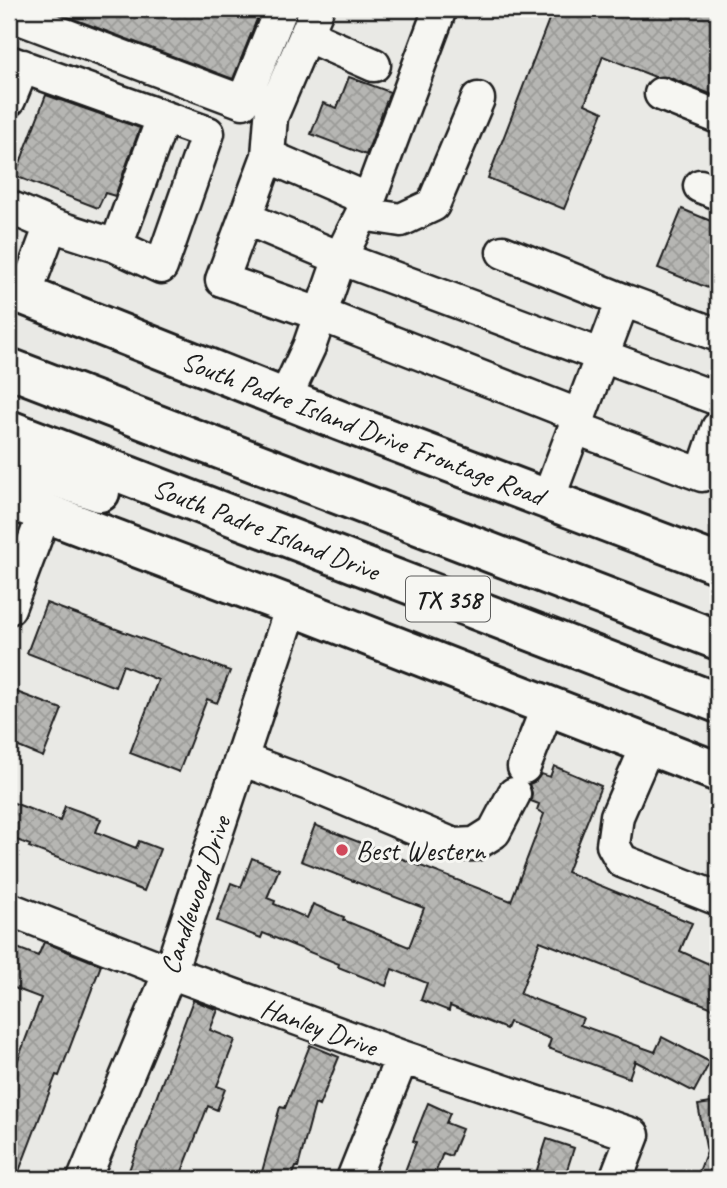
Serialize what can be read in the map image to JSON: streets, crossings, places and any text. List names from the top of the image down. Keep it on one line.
{"streets":{"main road":["South Padre Island Drive Frontage Road","South Padre Island Drive","TX 358"],"street":["Candlewood Drive","Hanley Drive"]},"crossings":[["Candlewood Drive","Hanley Drive"]],"places":["Best Western"]}
